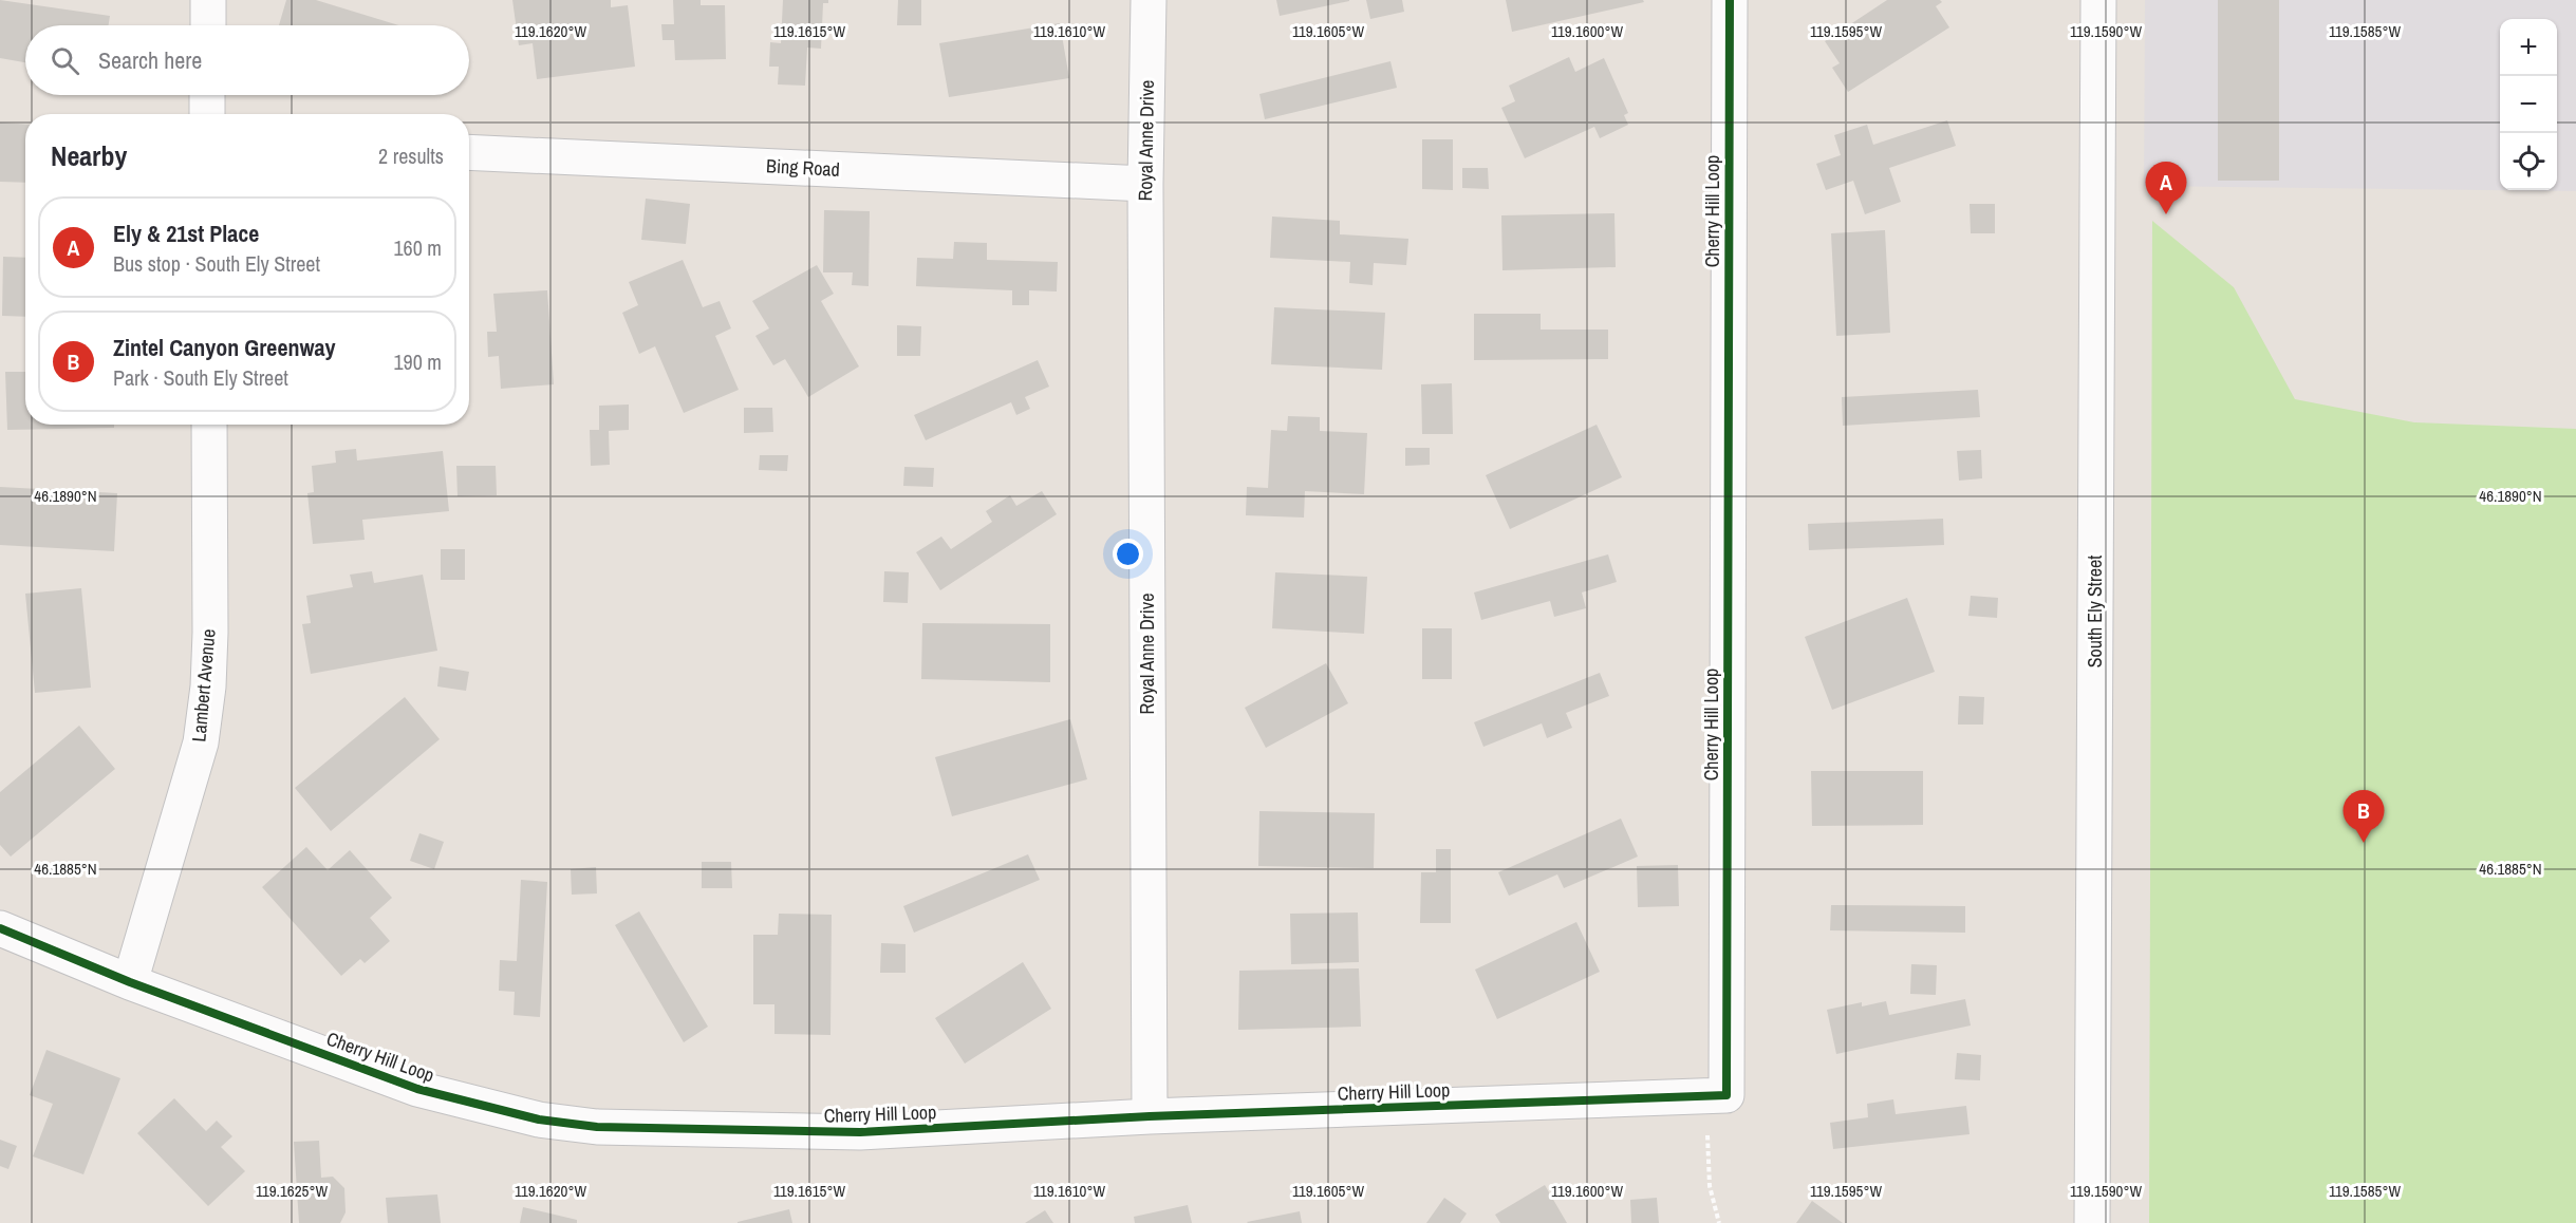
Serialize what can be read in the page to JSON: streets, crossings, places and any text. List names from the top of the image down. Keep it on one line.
{"streets":{"street":["Royal Anne Drive","Bing Road","Cherry Hill Loop","South Ely Street","Lambert Avenue"]},"crossings":[["Royal Anne Drive","Bing Road"],["Royal Anne Drive","Cherry Hill Loop"],["Cherry Hill Loop","Lambert Avenue"]],"page":{"map_buttons":["+","−"],"search":"Search here","heading":["Nearby","2 results"],"pins":["A","B"],"list":[{"mark":"A","name":"Ely & 21st Place","note":"Bus stop · South Ely Street","value":"160 m"},{"mark":"B","name":"Zintel Canyon Greenway","note":"Park · South Ely Street","value":"190 m"}]},"coordinates":["119.1620°W","119.1615°W","119.1610°W","119.1605°W","119.1600°W","119.1595°W","119.1590°W","119.1585°W","46.1890°N","46.1885°N","119.1625°W"]}
